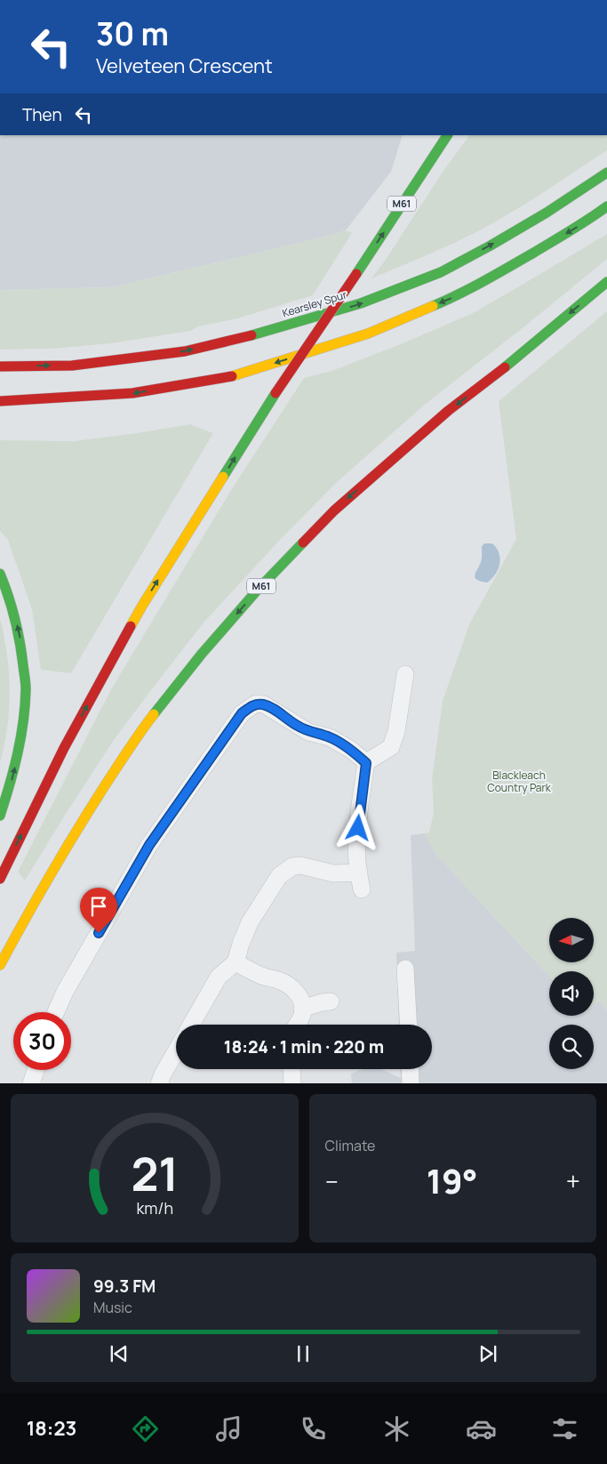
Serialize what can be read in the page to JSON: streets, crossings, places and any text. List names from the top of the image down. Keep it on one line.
{"streets":{"highway":["M61","Kearsley Spur"]},"parks":["Blackleach Country Park"],"north":"left","page":{"turn":["30 m","Velveteen Crescent"],"then":"Then","limit":"30","trip":"18:24 · 1 min · 220 m","tile":"Climate","heat":["−","19°","+"],"song":["99.3 FM","Music"],"tabs":"18:23","gauge":["21","km/h"]}}
